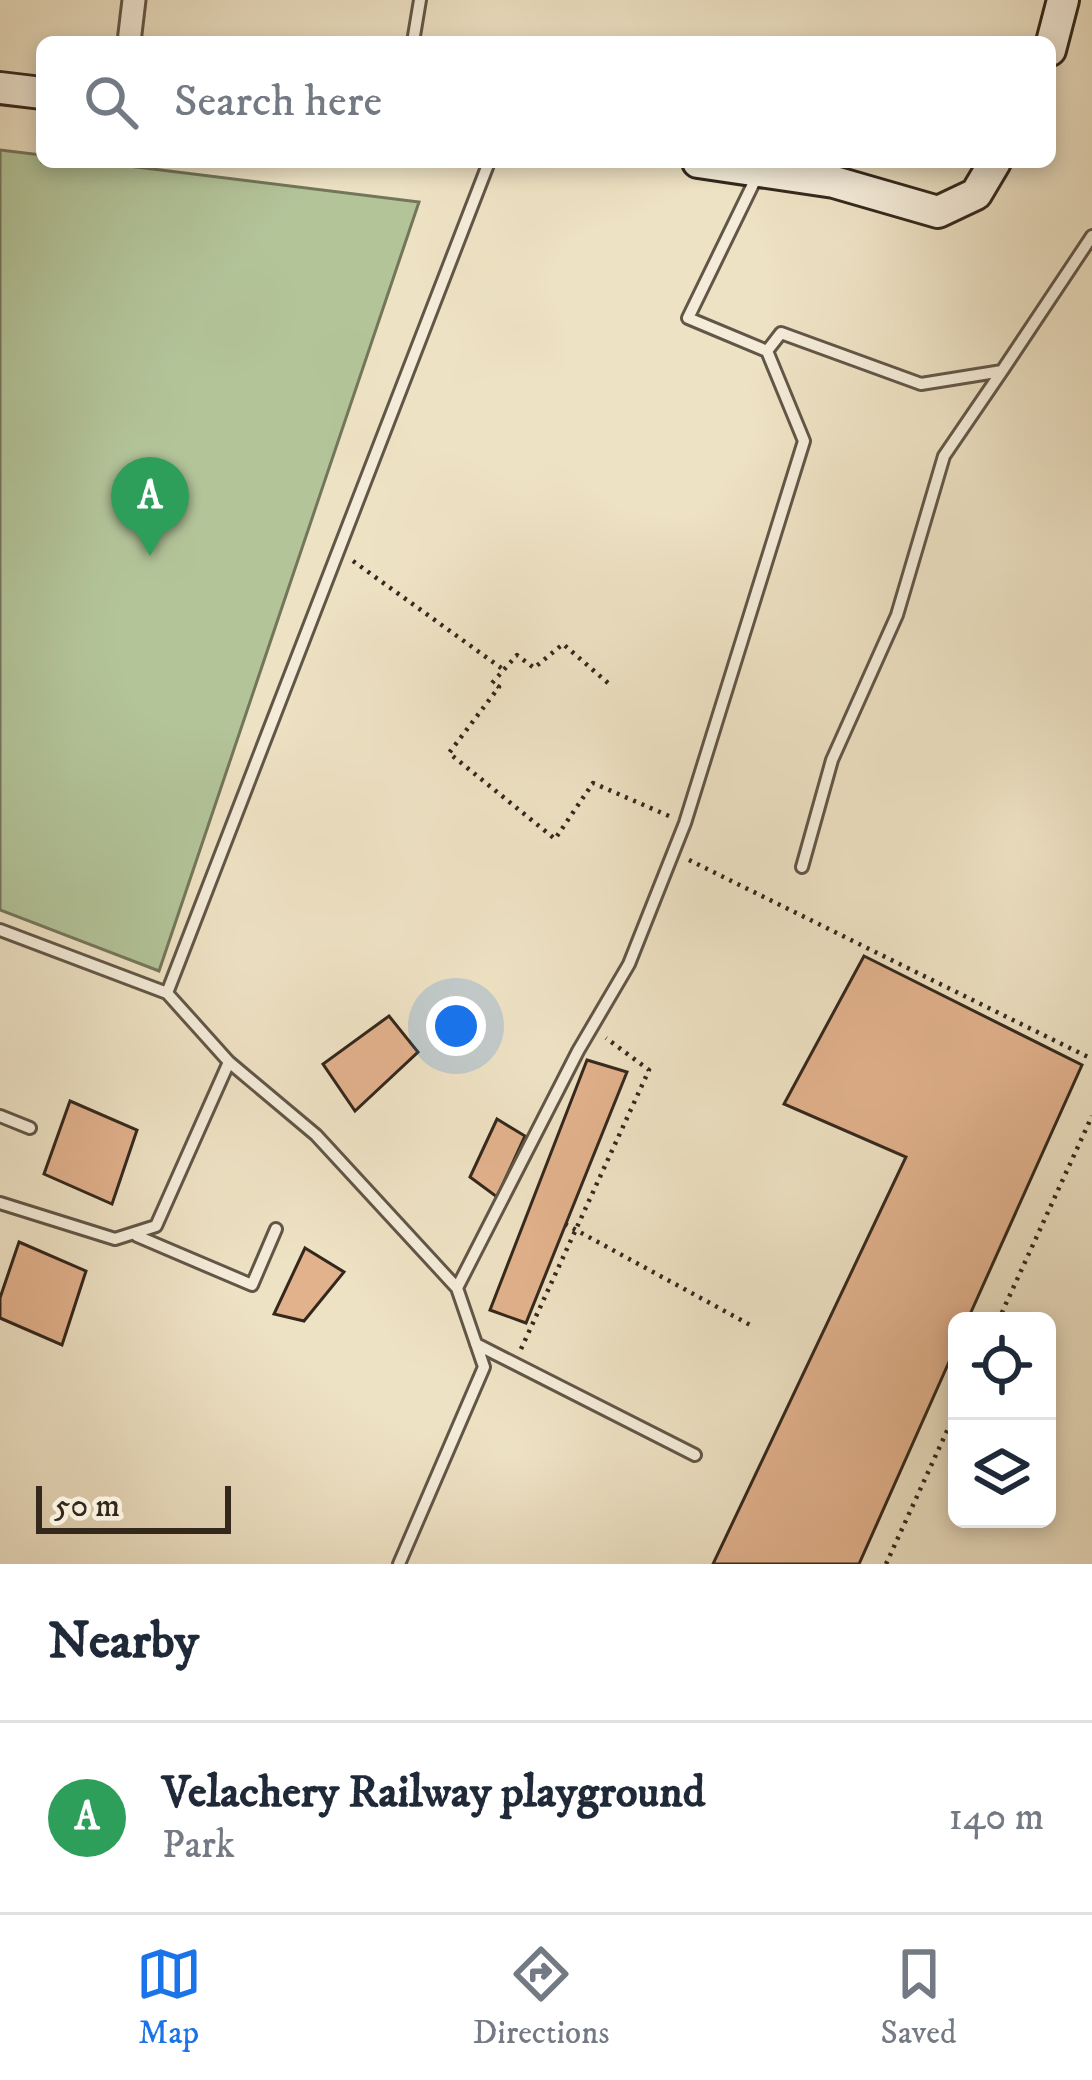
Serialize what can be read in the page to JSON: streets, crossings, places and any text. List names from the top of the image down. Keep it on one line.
{"scale_bar":"50 m","page":{"search":"Search here","pins":"A","scale":"50 m","heading":"Nearby","list":[{"mark":"A","name":"Velachery Railway playground","note":"Park","value":"140 m"}],"nav":["Map","Directions","Saved"]}}
